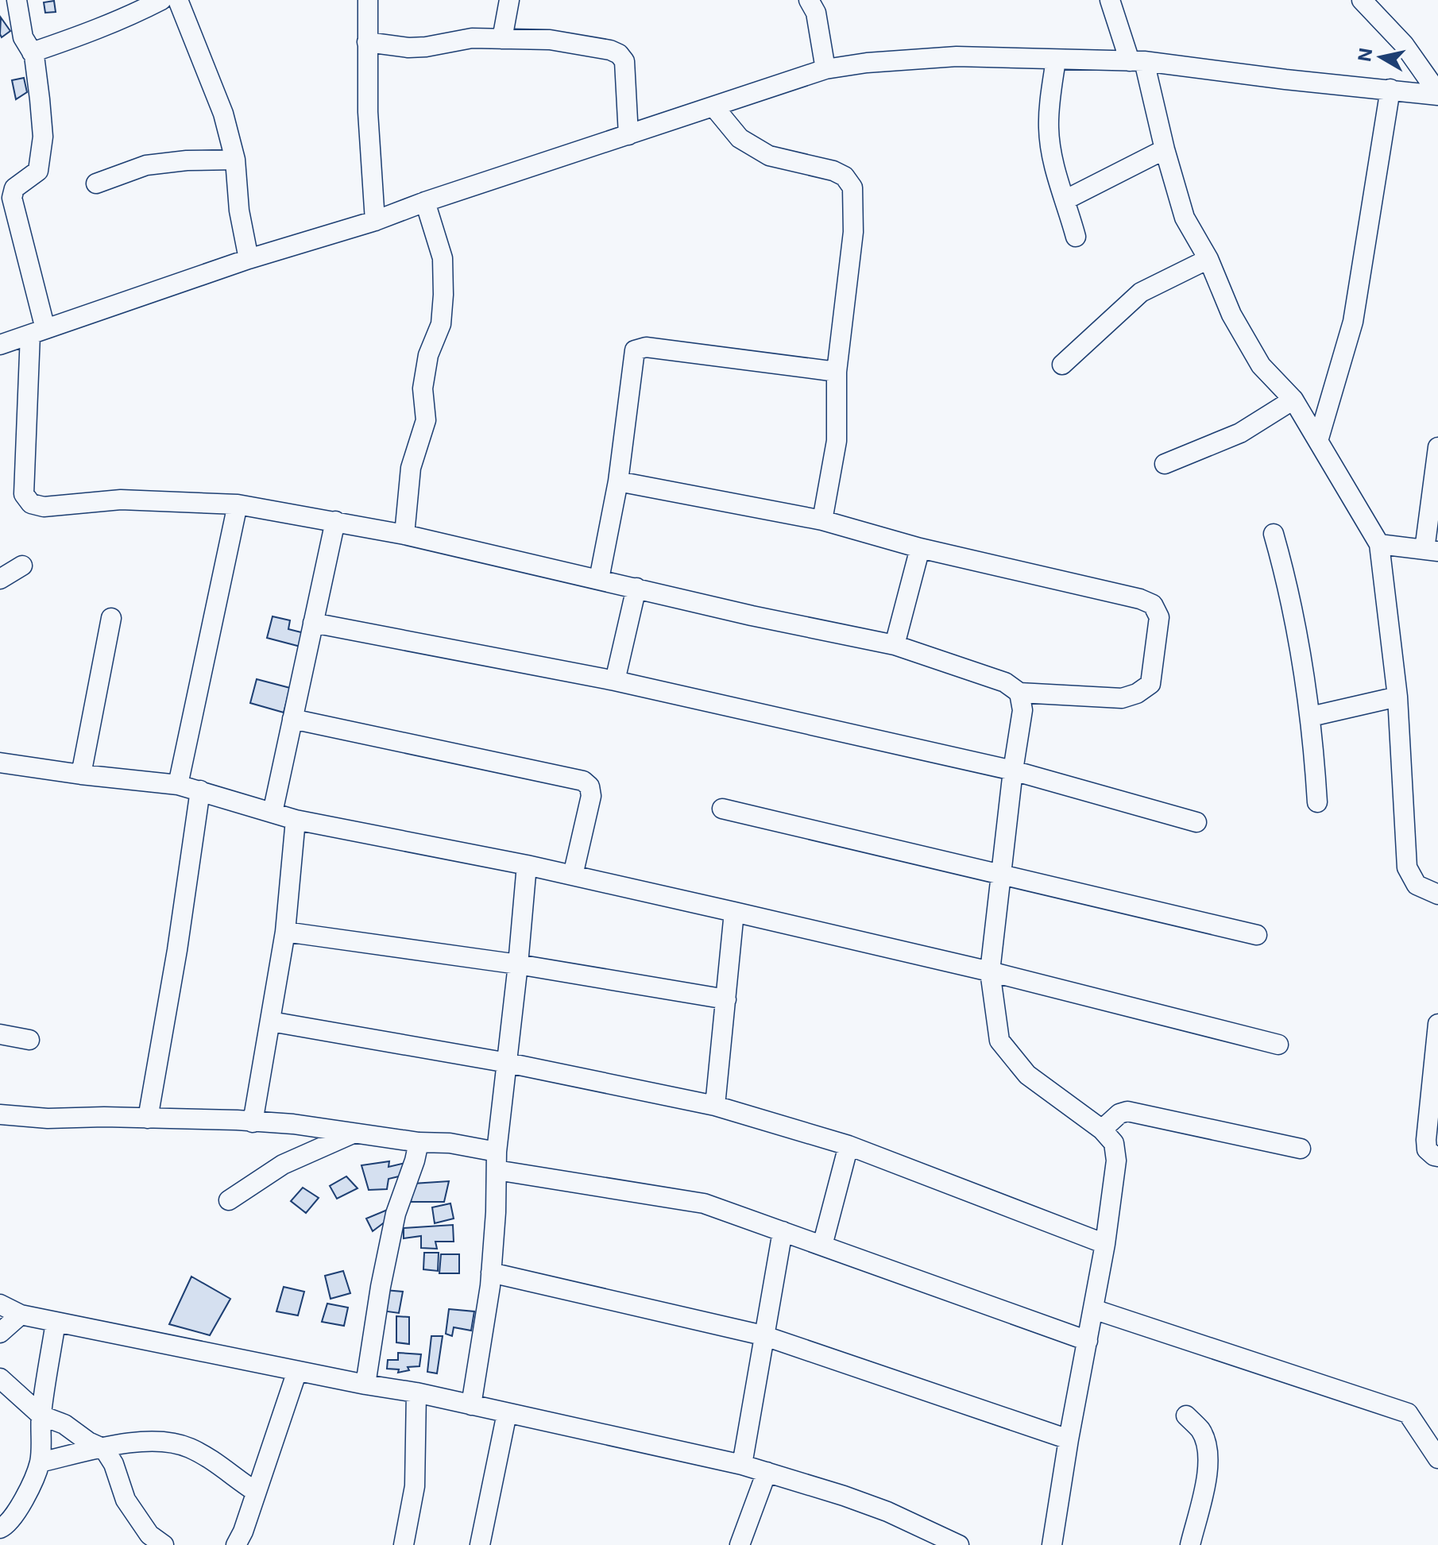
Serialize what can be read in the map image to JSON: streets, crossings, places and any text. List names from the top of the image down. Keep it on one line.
{"north":"left"}
